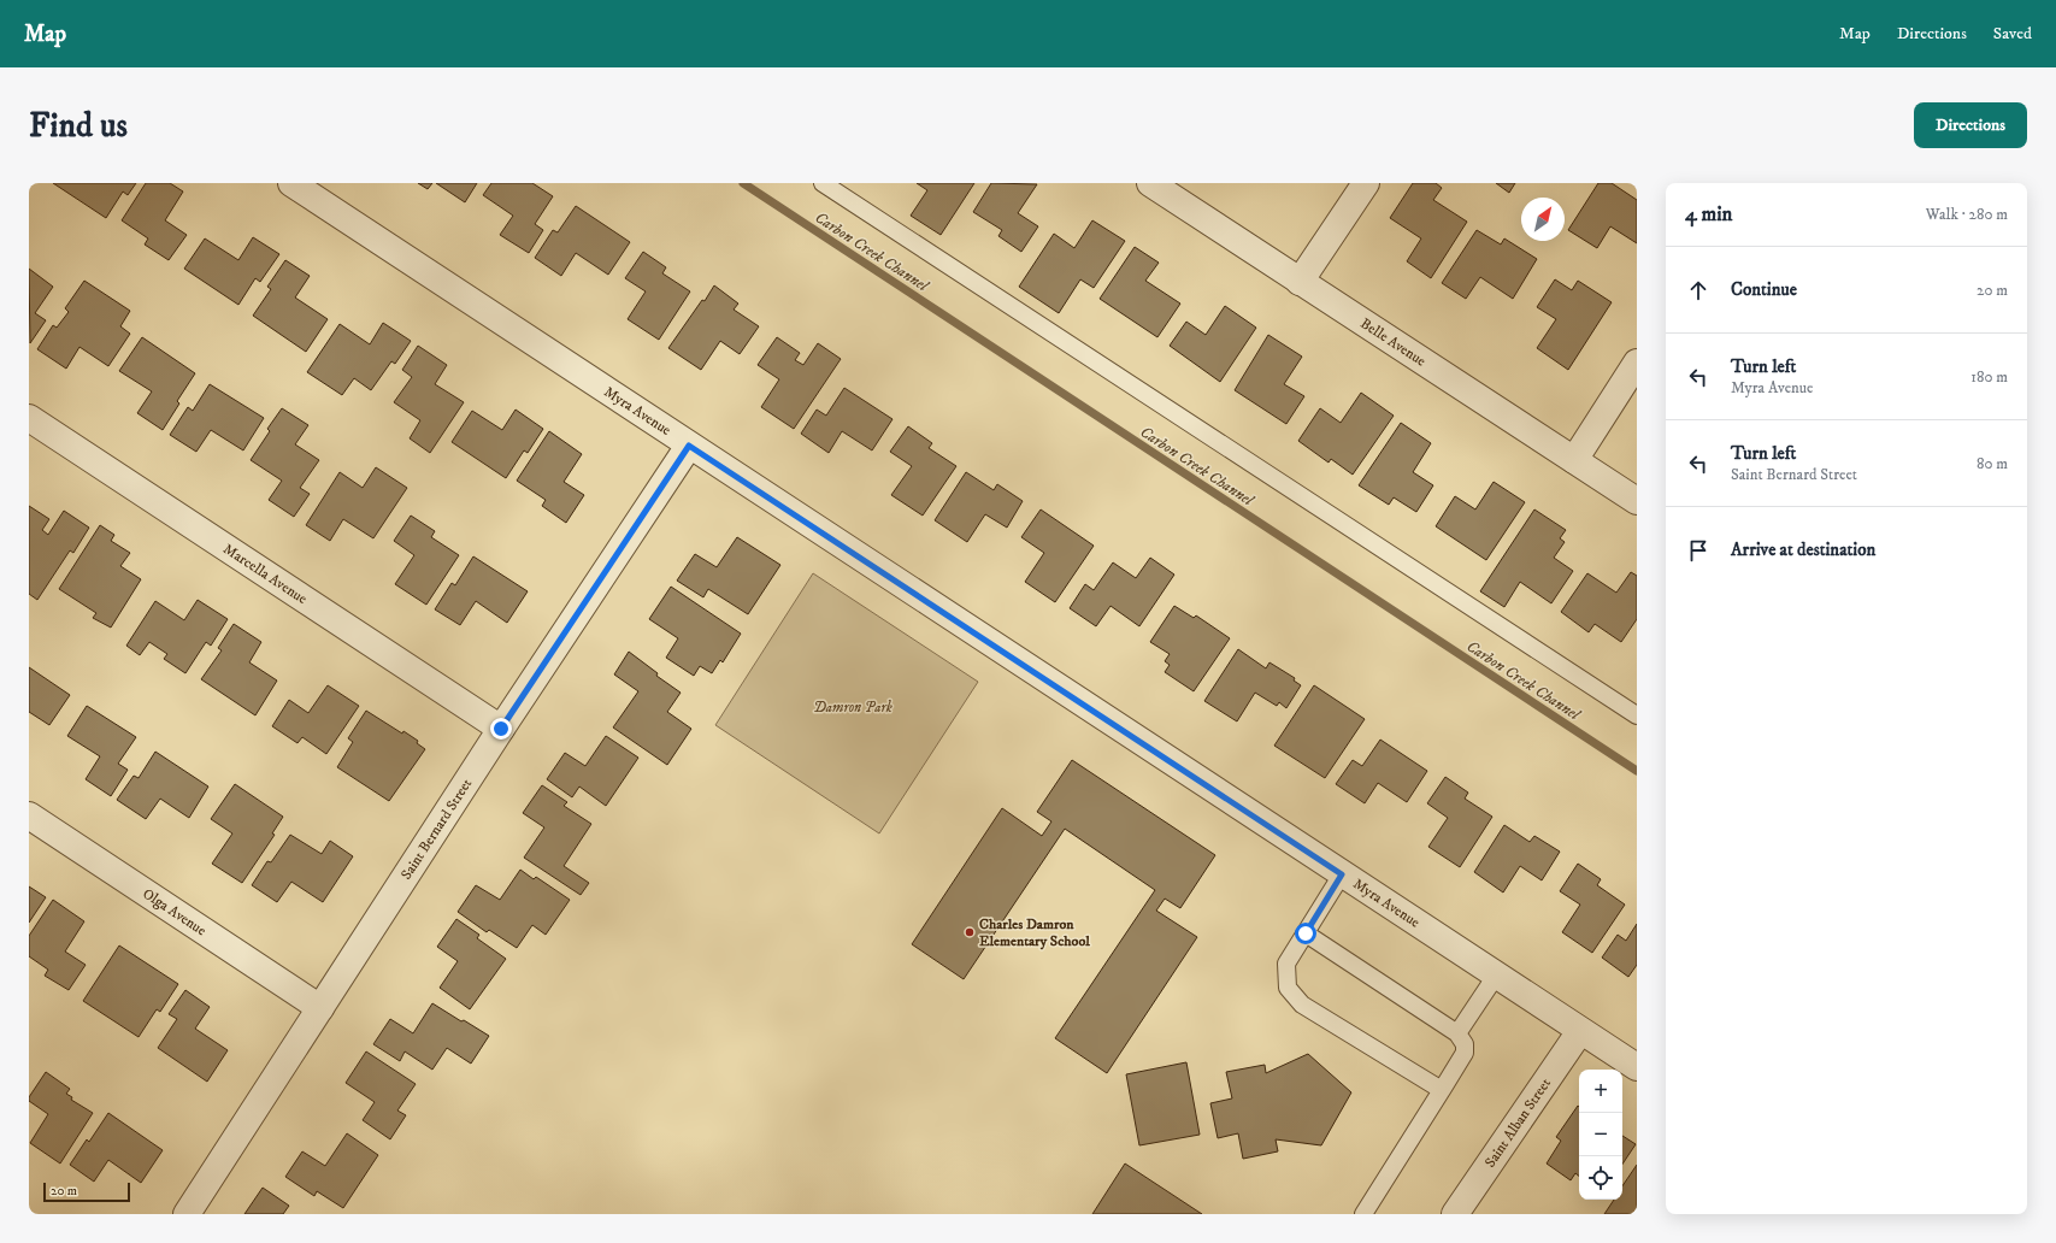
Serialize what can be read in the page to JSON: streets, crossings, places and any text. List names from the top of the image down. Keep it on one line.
{"streets":{"street":["Belle Avenue","Myra Avenue","Marcella Avenue","Saint Bernard Street","Olga Avenue","Saint Alban Street"]},"crossings":[["Myra Avenue","Saint Bernard Street"],["Myra Avenue","Saint Alban Street"],["Marcella Avenue","Saint Bernard Street"],["Saint Bernard Street","Olga Avenue"]],"water":["Carbon Creek Channel"],"parks":["Damron Park"],"places":["Charles Damron Elementary School"],"scale_bar":"20 m","north":"top right","page":{"header":"Map","nav":["Map","Directions","Saved"],"buttons":"Directions","title":"Find us","heading":["4 min","Walk · 280 m"],"list":[["Continue","20 m"],["Turn left","Myra Avenue","180 m"],["Turn left","Saint Bernard Street","80 m"],"Arrive at destination"],"map_buttons":["+","−"],"scale":"20 m"}}
